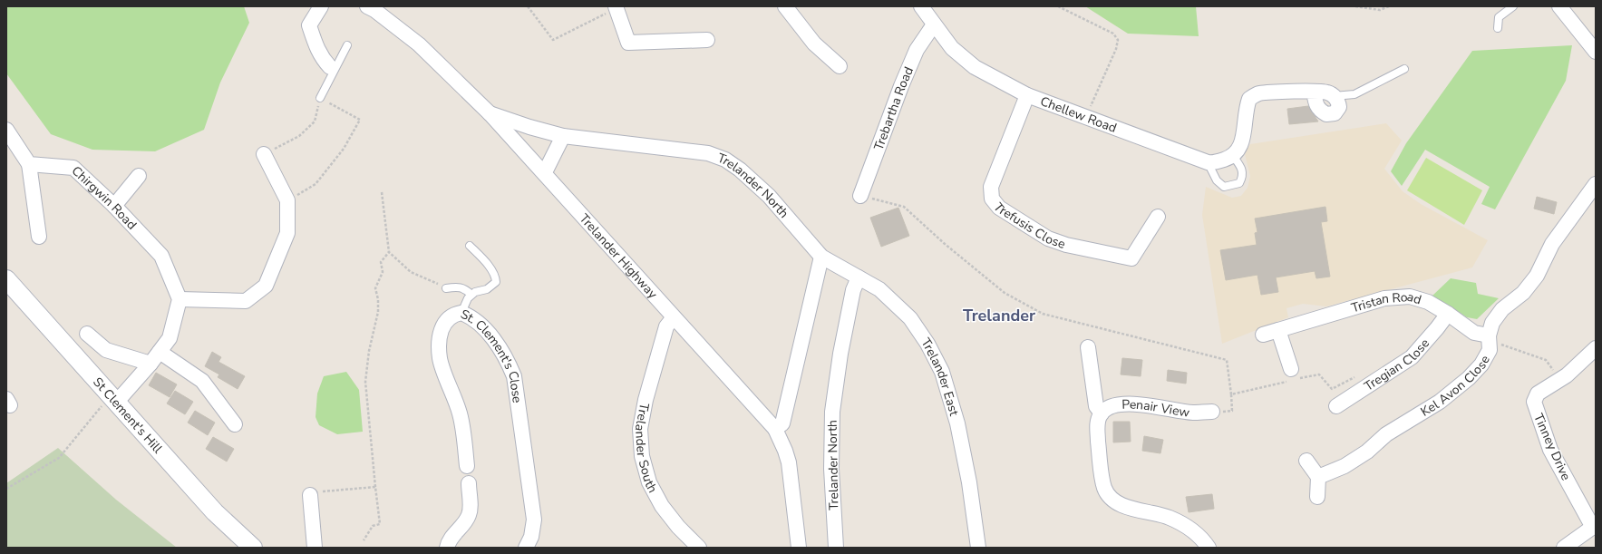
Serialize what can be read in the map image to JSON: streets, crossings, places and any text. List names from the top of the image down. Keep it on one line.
{"streets":{"street":["Trebartha Road","Chellew Road","Trelander North","Chirgwin Road","Trefusis Close","Trelander Highway","Tristan Road","St. Clement's Close","Tregian Close","Trelander East","Kel Avon Close","Penair View","St Clement's Hill","Trelander South","Tinney Drive"]},"crossings":[["Trebartha Road","Chellew Road"],["Chellew Road","Trefusis Close"],["Trelander North","Trelander Highway"],["Trelander North","Trelander East"],["Trelander Highway","Trelander South"],["Tristan Road","Tregian Close"],["Tristan Road","Kel Avon Close"]],"districts":["Trelander"]}
